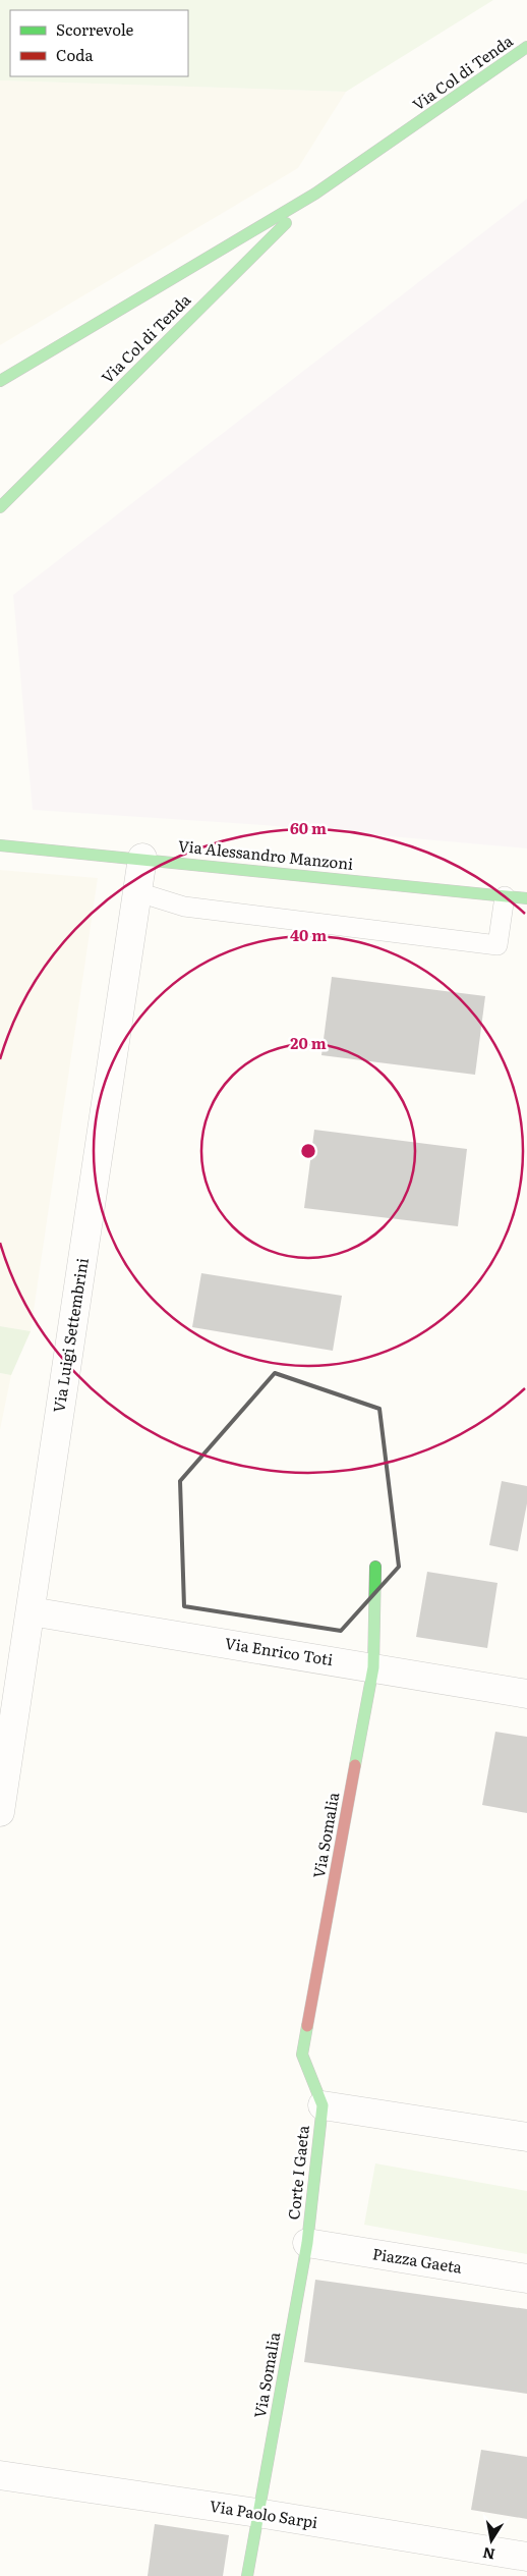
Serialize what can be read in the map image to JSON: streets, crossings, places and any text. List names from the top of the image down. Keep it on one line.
{"streets":{"main road":["Via Col di Tenda","Via Alessandro Manzoni","Via Somalia","Corte I Gaeta"],"street":["Via Luigi Settembrini","Via Enrico Toti","Piazza Gaeta","Via Paolo Sarpi"]},"crossings":[["Via Alessandro Manzoni","Via Luigi Settembrini"],["Via Luigi Settembrini","Via Enrico Toti"],["Via Enrico Toti","Via Somalia"],["Via Somalia","Corte I Gaeta"],["Via Somalia","Piazza Gaeta"],["Via Somalia","Via Paolo Sarpi"],["Corte I Gaeta","Piazza Gaeta"]],"legend":["Scorrevole","Coda"],"north":"bottom","rings":["60 m","40 m","20 m"]}
